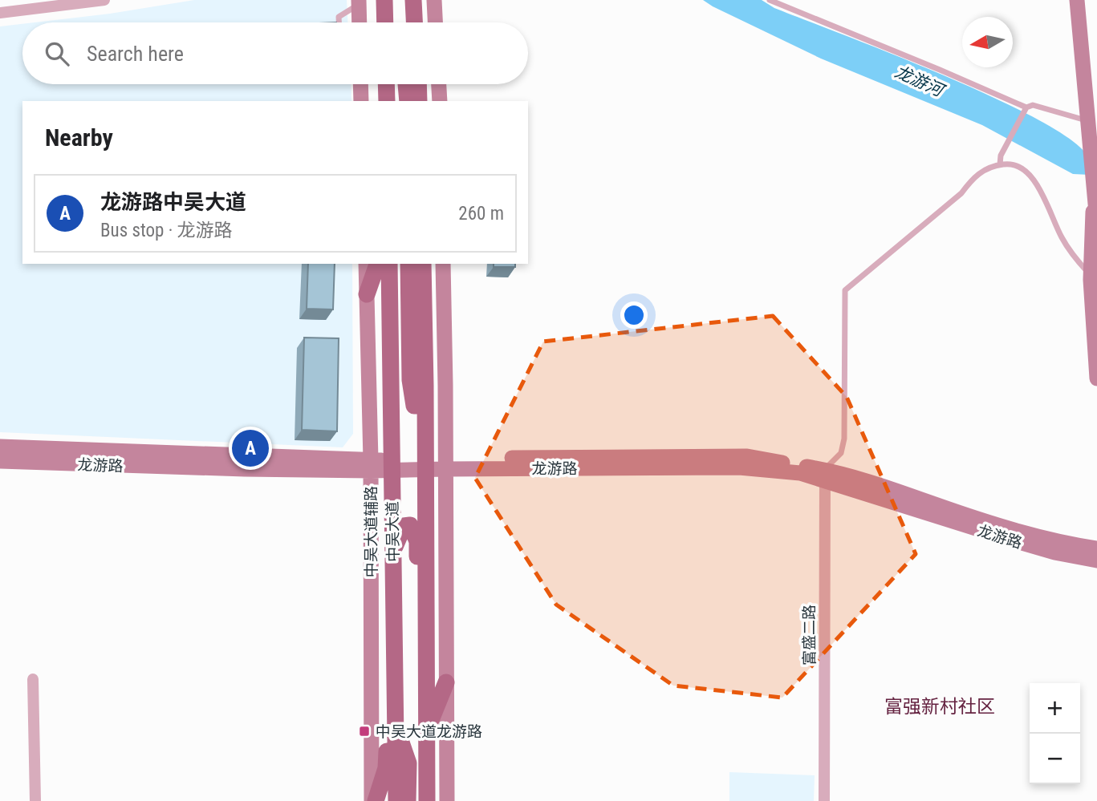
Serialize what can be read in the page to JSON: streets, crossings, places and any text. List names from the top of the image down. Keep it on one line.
{"streets":{"main road":["龙游路","中吴大道辅路","中吴大道"],"street":["富盛二路"]},"crossings":[["龙游路","中吴大道辅路"],["龙游路","中吴大道"],["龙游路","富盛二路"]],"districts":["富强新村社区"],"water":["龙游河"],"places":{"transit":["中吴大道龙游路"]},"north":"left","page":{"search":"Search here","heading":"Nearby","list":[{"mark":"A","name":"龙游路中吴大道","note":"Bus stop · 龙游路","value":"260 m"}],"pins":"A","map_buttons":["+","−"]}}
